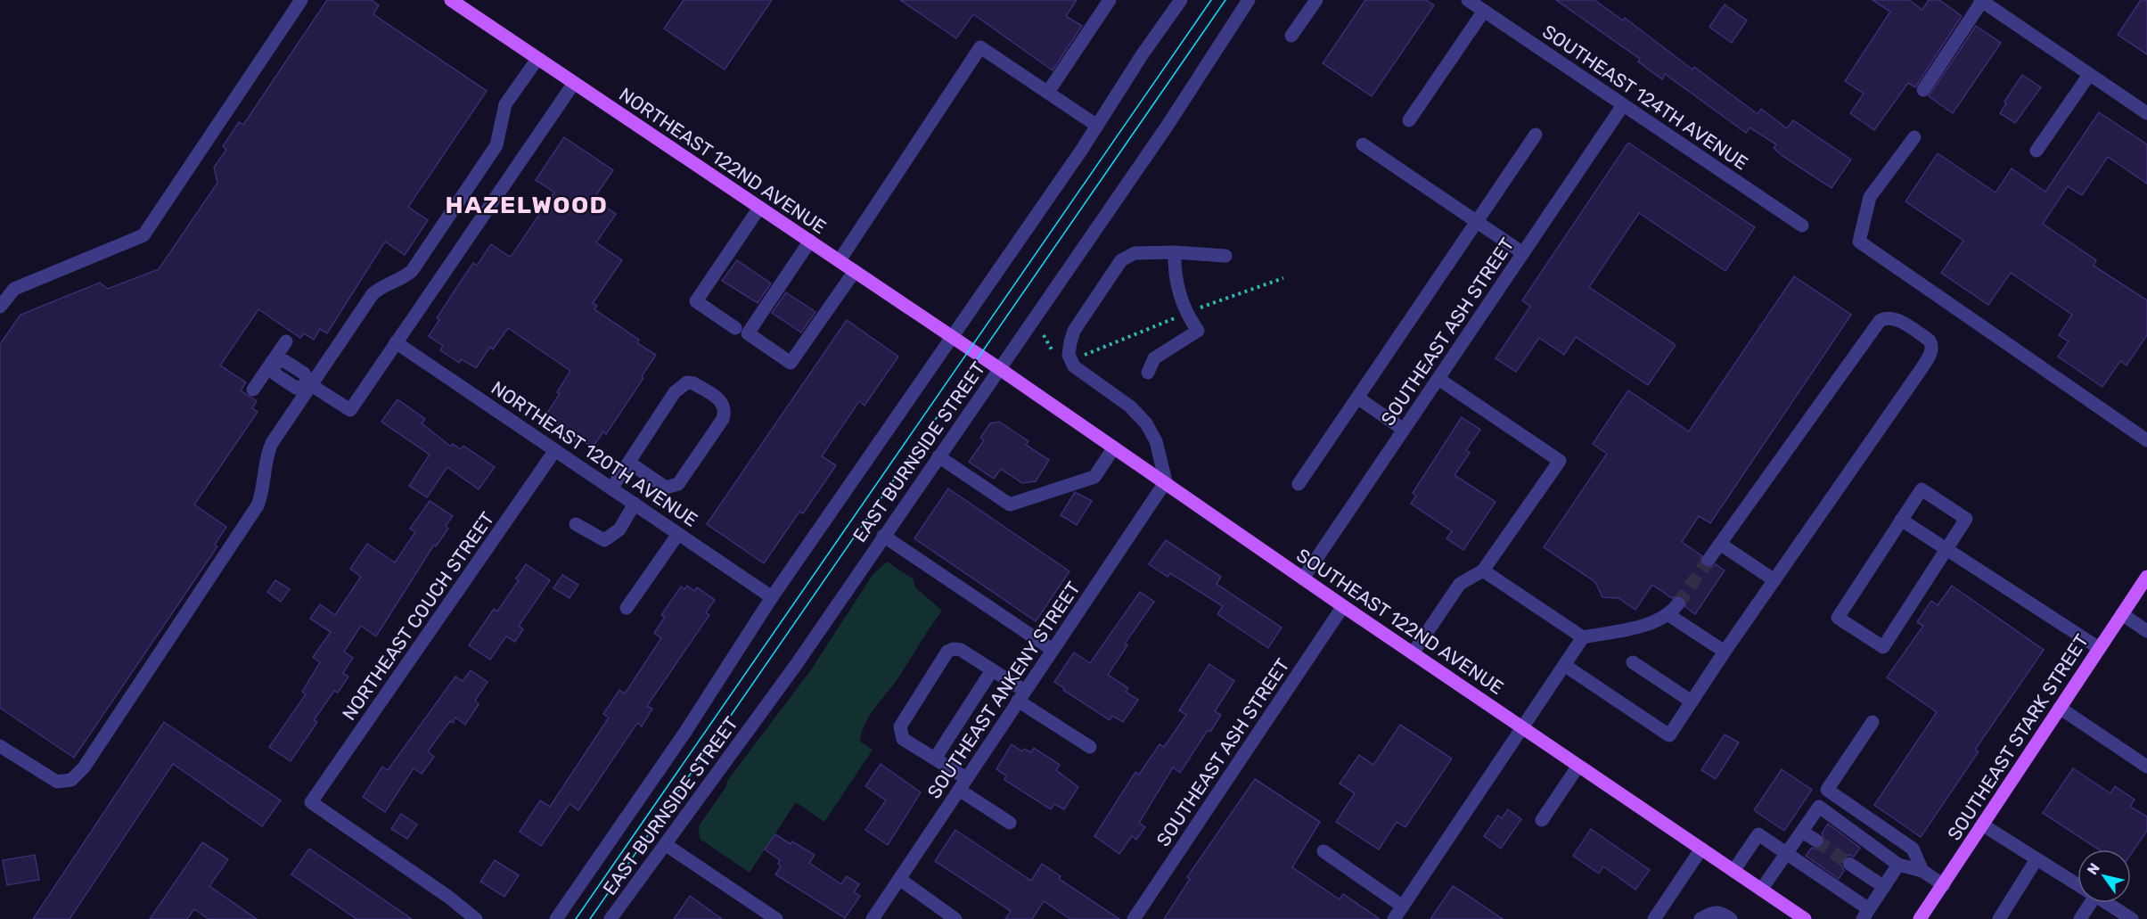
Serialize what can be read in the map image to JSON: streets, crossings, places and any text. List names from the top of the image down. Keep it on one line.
{"streets":{"main road":["NORTHEAST 122ND AVENUE","SOUTHEAST 122ND AVENUE","SOUTHEAST STARK STREET"],"street":["SOUTHEAST 124TH AVENUE","SOUTHEAST ASH STREET","EAST BURNSIDE STREET","NORTHEAST 120TH AVENUE","NORTHEAST COUCH STREET","SOUTHEAST ANKENY STREET"]},"crossings":[["SOUTHEAST 124TH AVENUE","SOUTHEAST ASH STREET"],["NORTHEAST 122ND AVENUE","EAST BURNSIDE STREET"],["NORTHEAST 122ND AVENUE","SOUTHEAST 122ND AVENUE"],["SOUTHEAST ASH STREET","SOUTHEAST 122ND AVENUE"],["EAST BURNSIDE STREET","NORTHEAST 120TH AVENUE"],["EAST BURNSIDE STREET","SOUTHEAST 122ND AVENUE"],["NORTHEAST 120TH AVENUE","NORTHEAST COUCH STREET"],["SOUTHEAST 122ND AVENUE","SOUTHEAST ANKENY STREET"]],"districts":["HAZELWOOD"],"north":"top left"}
